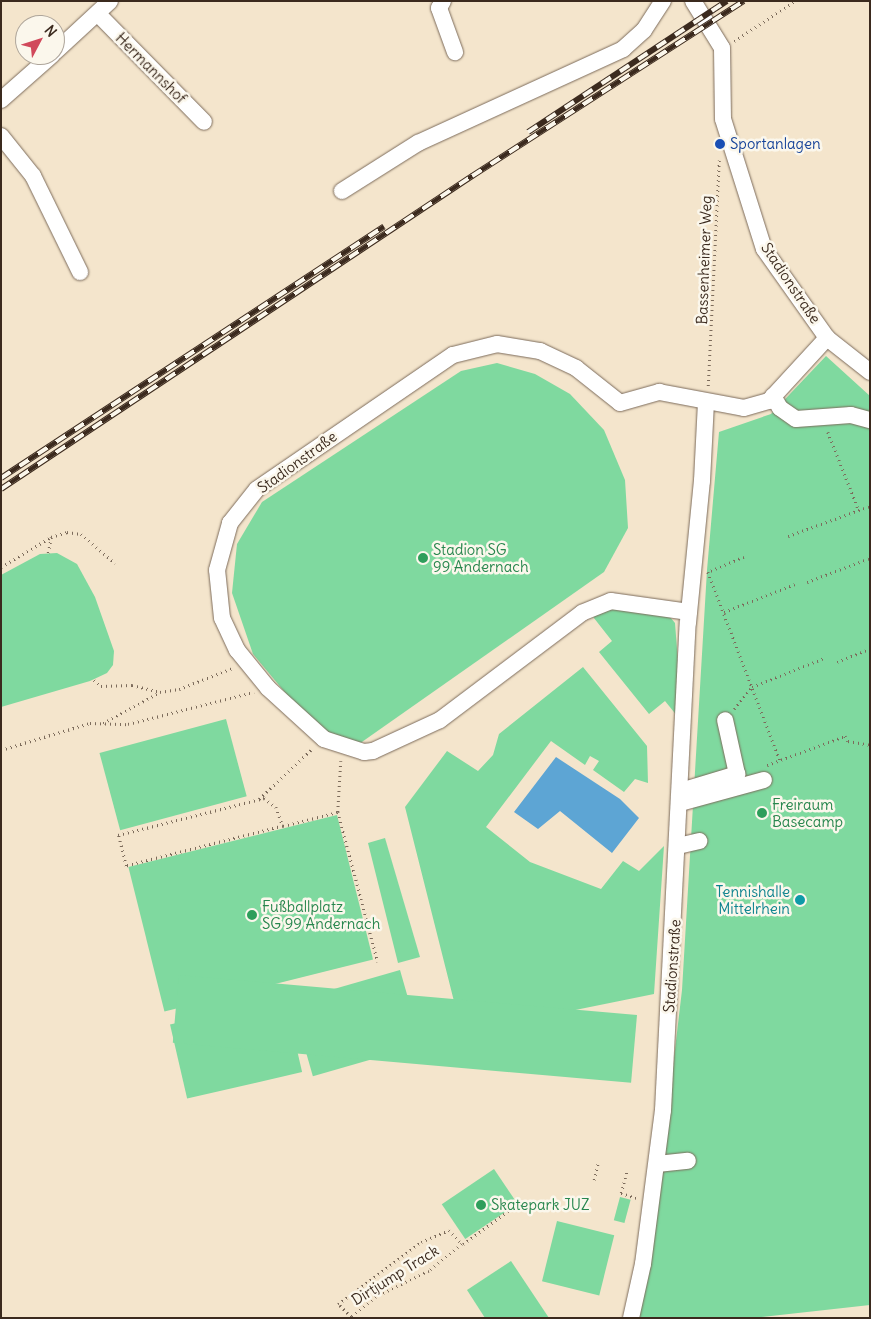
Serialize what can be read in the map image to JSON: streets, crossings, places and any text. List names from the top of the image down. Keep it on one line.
{"streets":{"street":["Hermannshof","Stadionstraße"],"path":["Bassenheimer Weg","Dirtjump Track"]},"crossings":[["Bassenheimer Weg","Stadionstraße"]],"places":["Sportanlagen","Stadion SG 99 Andernach","Freiraum Basecamp","Tennishalle Mittelrhein","Fußballplatz SG 99 Andernach","Skatepark JUZ"],"north":"top right"}
